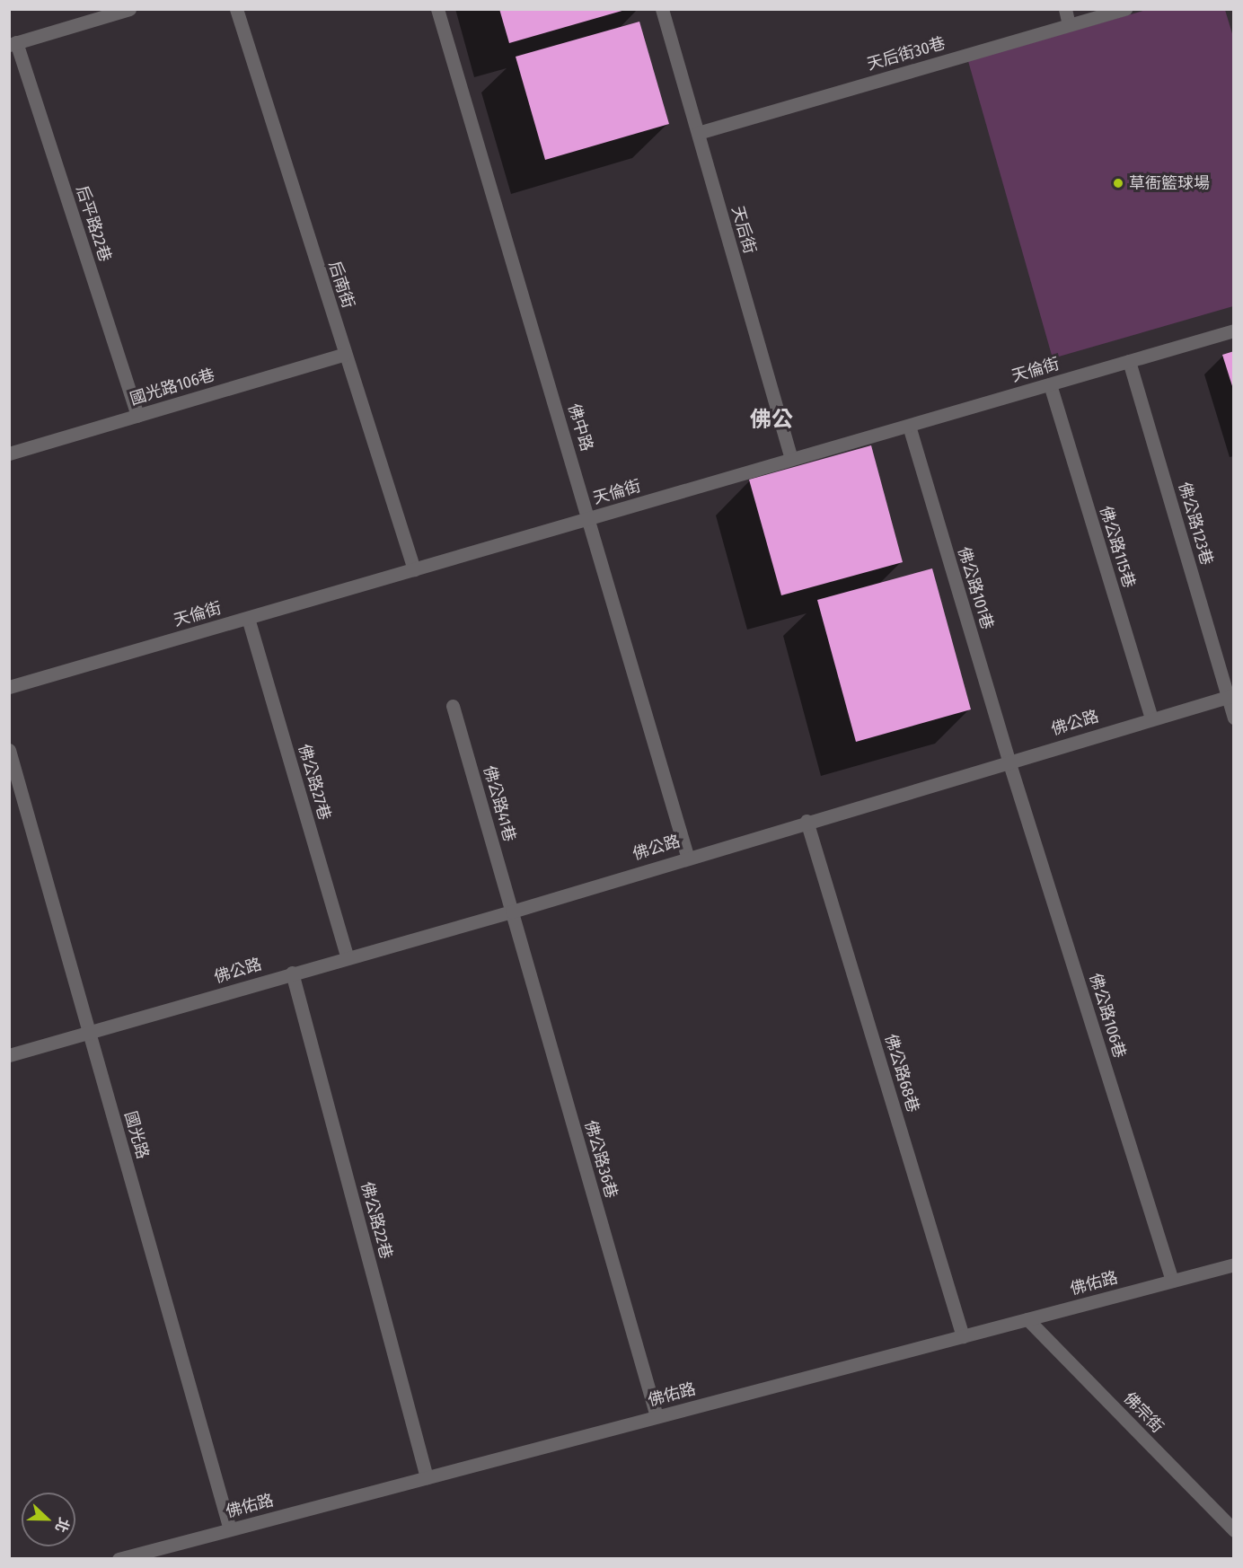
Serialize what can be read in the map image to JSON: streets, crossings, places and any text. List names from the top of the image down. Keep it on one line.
{"streets":{"street":["天后街30巷","后平路22巷","天后街","后南街","天倫街","國光路106巷","佛中路","佛公路123巷","佛公路115巷","佛公路101巷","佛公路","佛公路27巷","佛公路41巷","佛公路106巷","佛公路68巷","國光路","佛公路36巷","佛公路22巷","佛佑路","佛宗街"]},"crossings":[["天后街30巷","天后街"],["后平路22巷","國光路106巷"],["天后街","天倫街"],["后南街","天倫街"],["后南街","國光路106巷"],["天倫街","佛中路"],["天倫街","佛公路123巷"],["天倫街","佛公路115巷"],["天倫街","佛公路101巷"],["天倫街","佛公路27巷"],["佛中路","佛公路"],["佛公路123巷","佛公路"],["佛公路115巷","佛公路"],["佛公路101巷","佛公路"],["佛公路101巷","佛公路106巷"],["佛公路","佛公路27巷"],["佛公路","佛公路41巷"],["佛公路","佛公路106巷"],["佛公路","佛公路68巷"],["佛公路","國光路"],["佛公路","佛公路36巷"],["佛公路","佛公路22巷"],["佛公路41巷","佛公路36巷"],["佛公路106巷","佛佑路"],["佛公路68巷","佛佑路"],["國光路","佛佑路"],["佛公路36巷","佛佑路"],["佛公路22巷","佛佑路"],["佛佑路","佛宗街"]],"districts":["佛公"],"places":["草衙籃球場"],"north":"right"}
